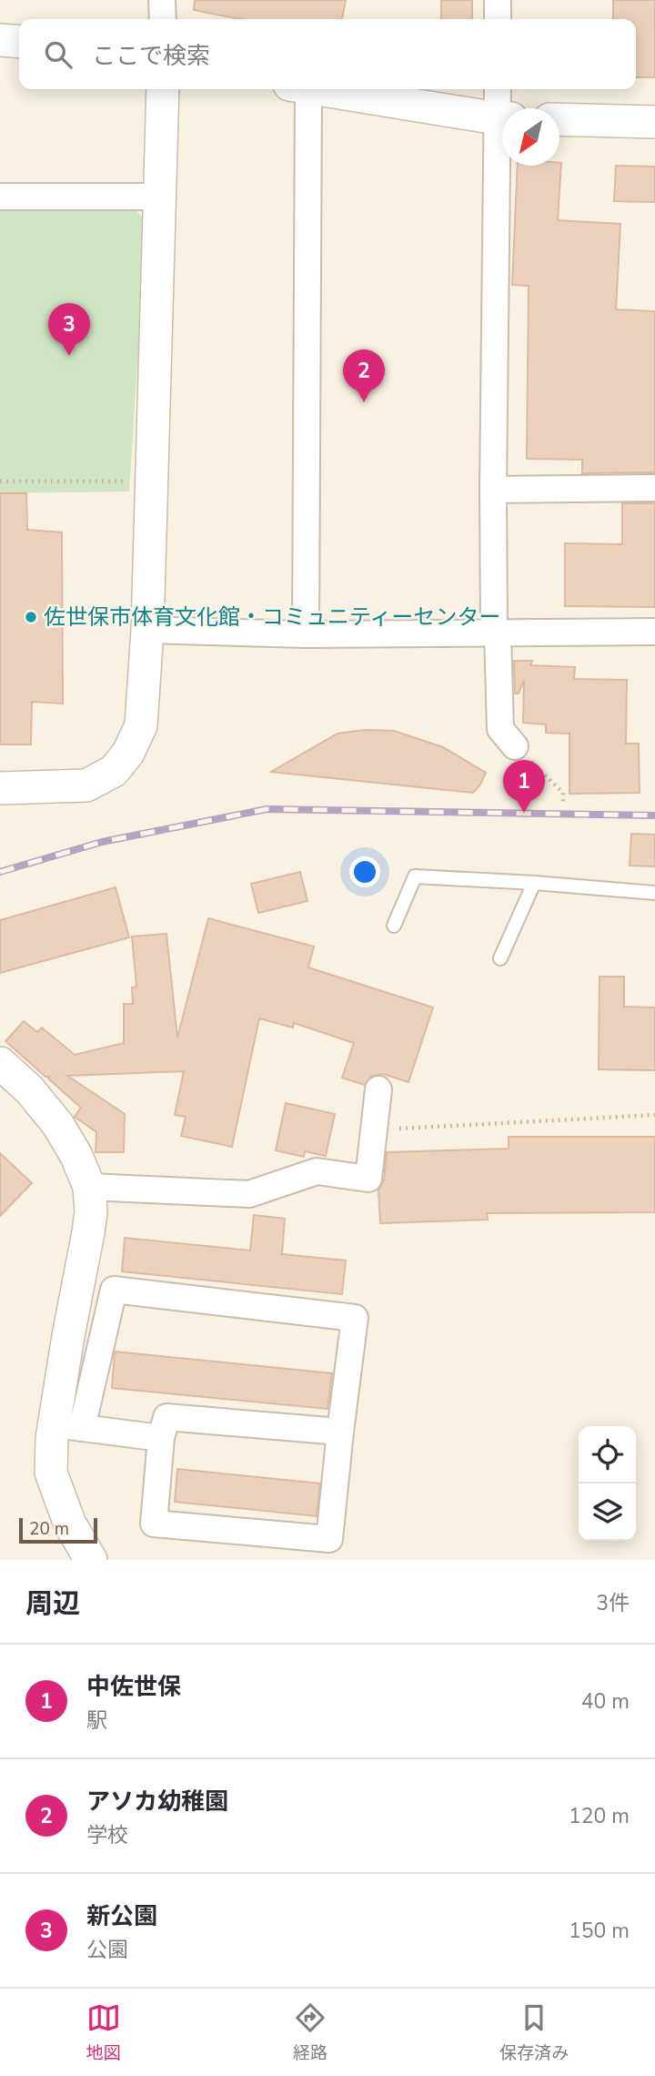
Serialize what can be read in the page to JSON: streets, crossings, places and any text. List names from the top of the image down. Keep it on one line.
{"places":["佐世保市体育文化館・コミュニティーセンター"],"scale_bar":"20 m","north":"bottom left","page":{"search":"ここで検索","pins":["3","2","1"],"scale":"20 m","heading":["周辺","3件"],"list":[{"mark":"1","name":"中佐世保","note":"駅","value":"40 m"},{"mark":"2","name":"アソカ幼稚園","note":"学校","value":"120 m"},{"mark":"3","name":"新公園","note":"公園","value":"150 m"}],"nav":["地図","経路","保存済み"]}}
